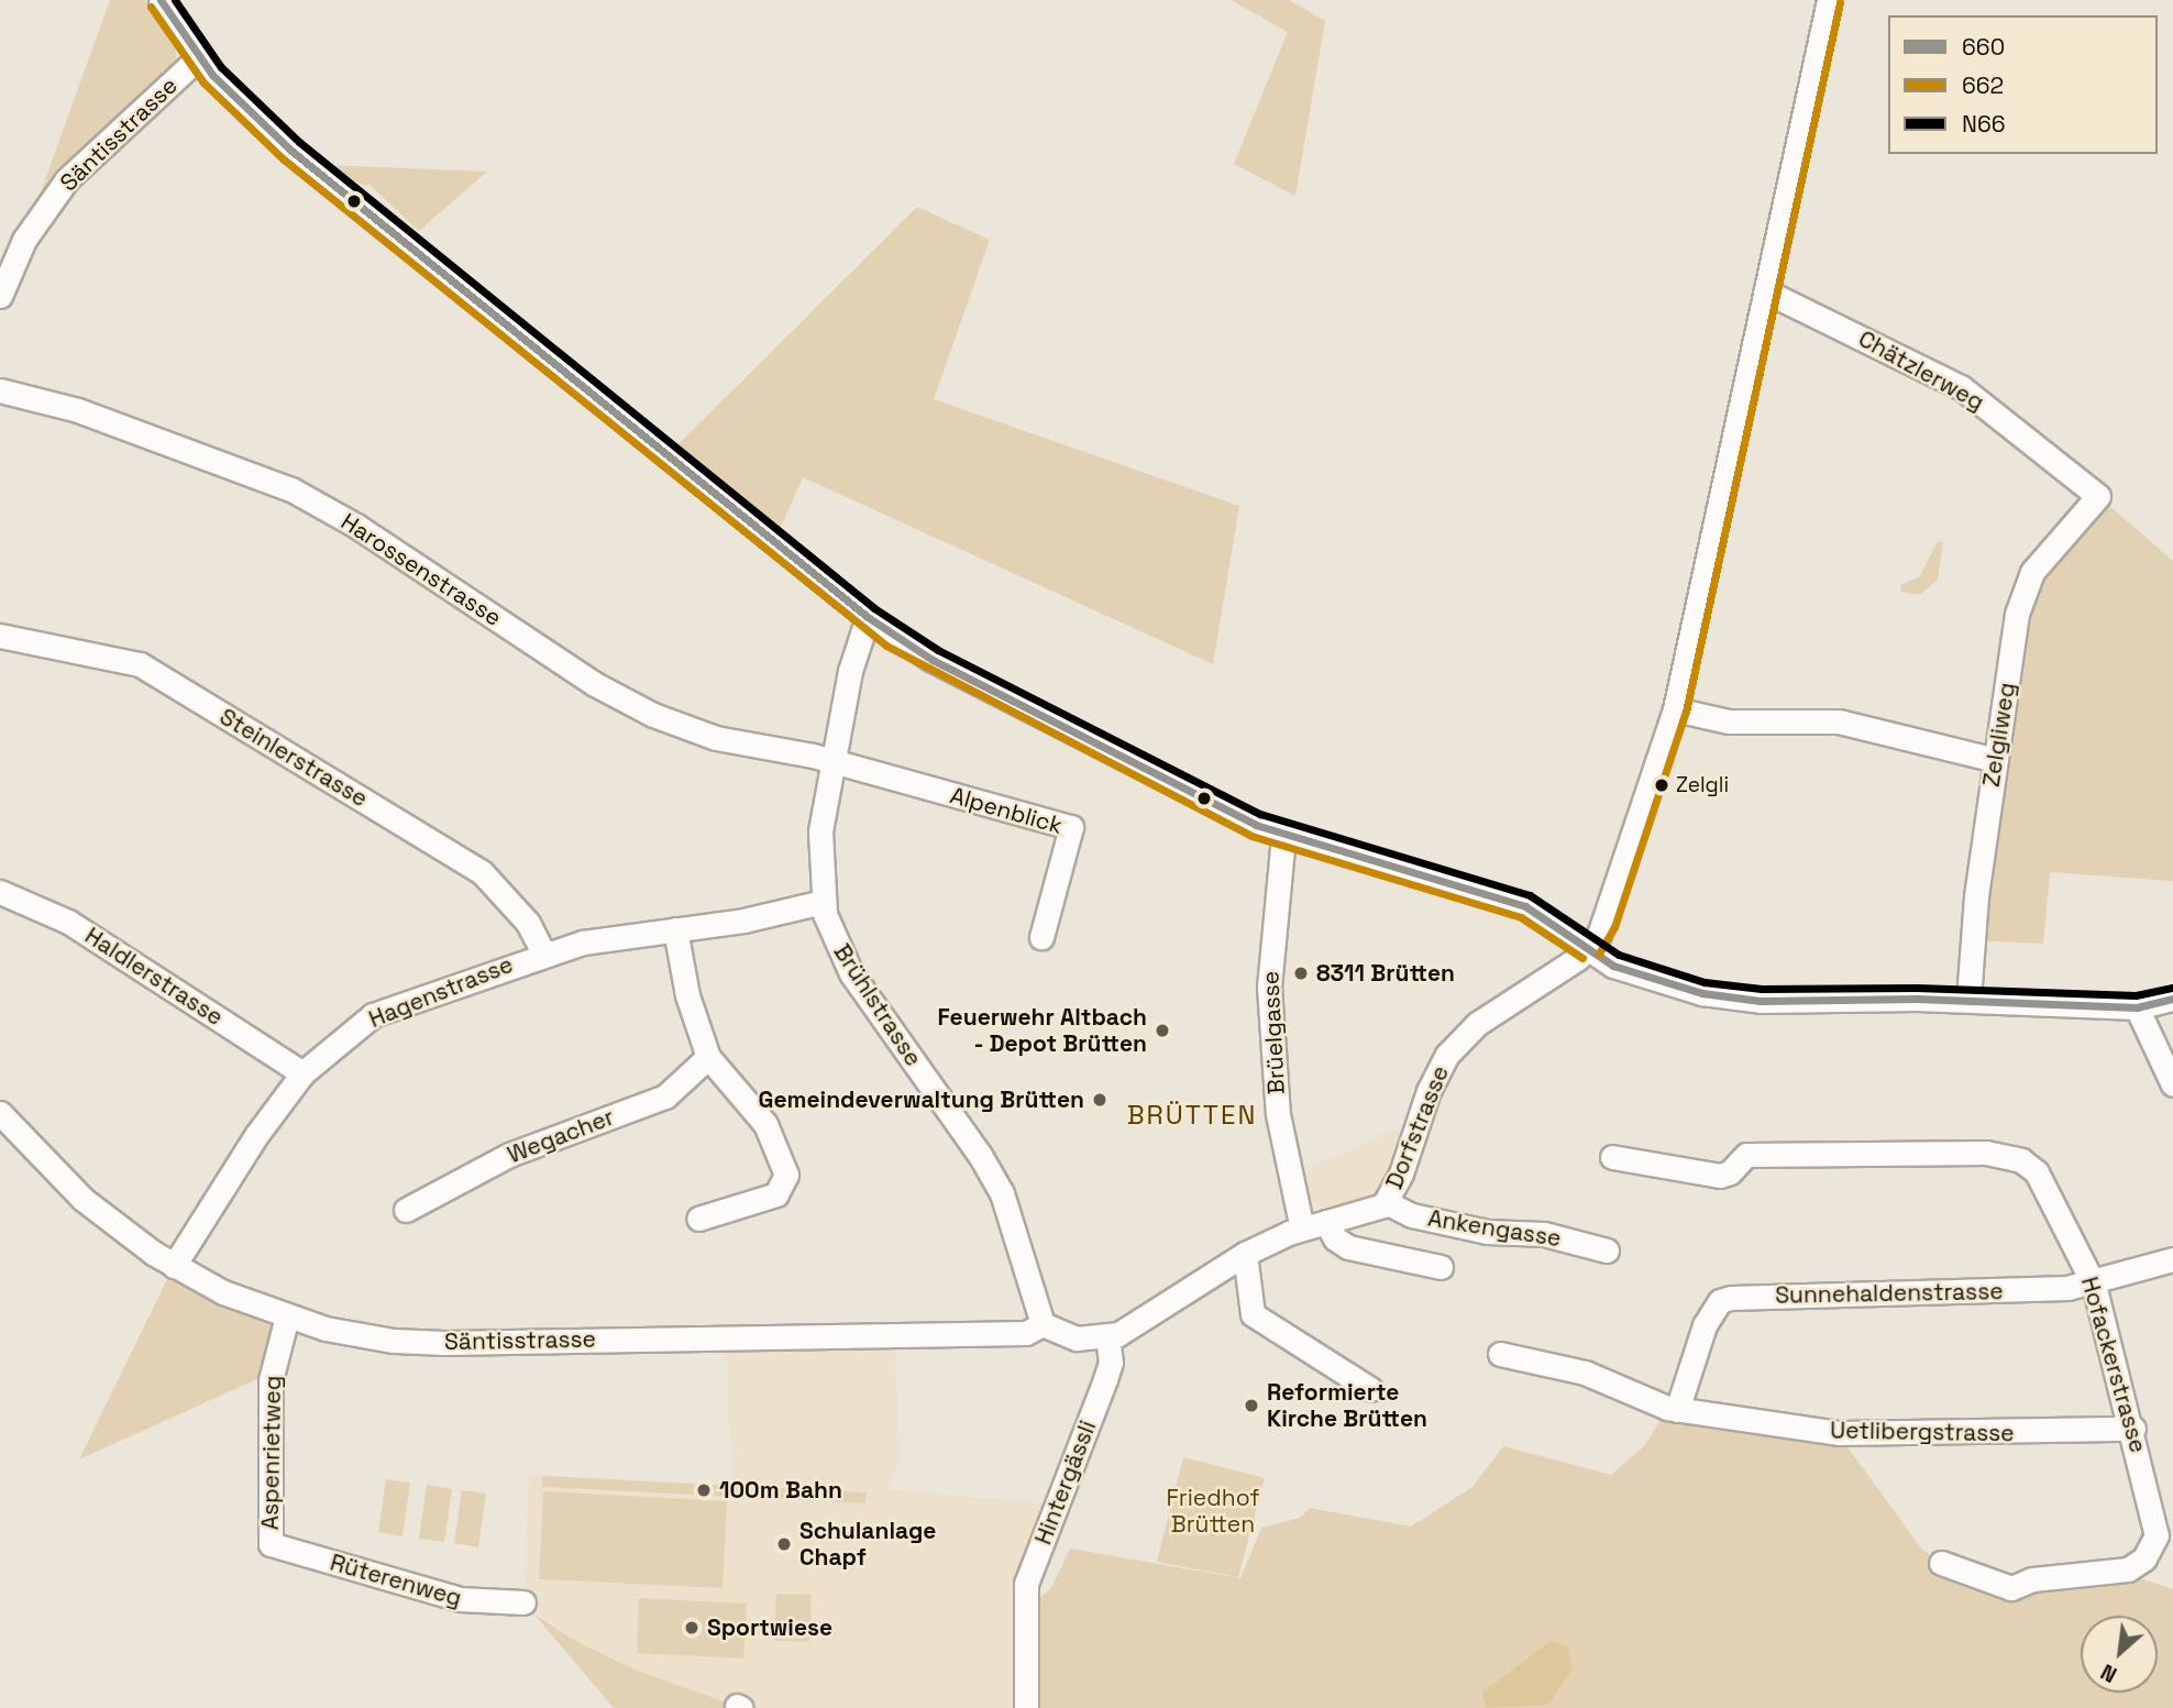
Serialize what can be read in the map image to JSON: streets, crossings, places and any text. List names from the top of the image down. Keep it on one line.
{"streets":{"street":["Säntisstrasse","Chätzlerweg","Harossenstrasse","Zelgliweg","Steinlerstrasse","Alpenblick","Haldlerstrasse","Hagenstrasse","Brühlstrasse","Brüelgasse","Dorfstrasse","Wegacher","Ankengasse","Sunnehaldenstrasse","Hofackerstrasse","Uetlibergstrasse","Aspenrietweg","Hintergässli","Rüterenweg"]},"crossings":[["Säntisstrasse","Hagenstrasse"],["Säntisstrasse","Brühlstrasse"],["Säntisstrasse","Aspenrietweg"],["Chätzlerweg","Zelgliweg"],["Harossenstrasse","Alpenblick"],["Harossenstrasse","Brühlstrasse"],["Steinlerstrasse","Hagenstrasse"],["Alpenblick","Brühlstrasse"],["Haldlerstrasse","Hagenstrasse"],["Hagenstrasse","Brühlstrasse"],["Brüelgasse","Dorfstrasse"],["Dorfstrasse","Ankengasse"],["Dorfstrasse","Hintergässli"],["Sunnehaldenstrasse","Hofackerstrasse"],["Sunnehaldenstrasse","Uetlibergstrasse"],["Hofackerstrasse","Uetlibergstrasse"],["Aspenrietweg","Rüterenweg"]],"districts":["BRÜTTEN"],"parks":["Friedhof Brütten"],"places":["Zelgli","8311 Brütten","Feuerwehr Altbach - Depot Brütten","Gemeindeverwaltung Brütten","Reformierte Kirche Brütten","100m Bahn","Schulanlage Chapf","Sportwiese"],"lines":["transit line 660","transit line N66","transit line 662"],"legend":["660","662","N66"],"north":"bottom left"}
